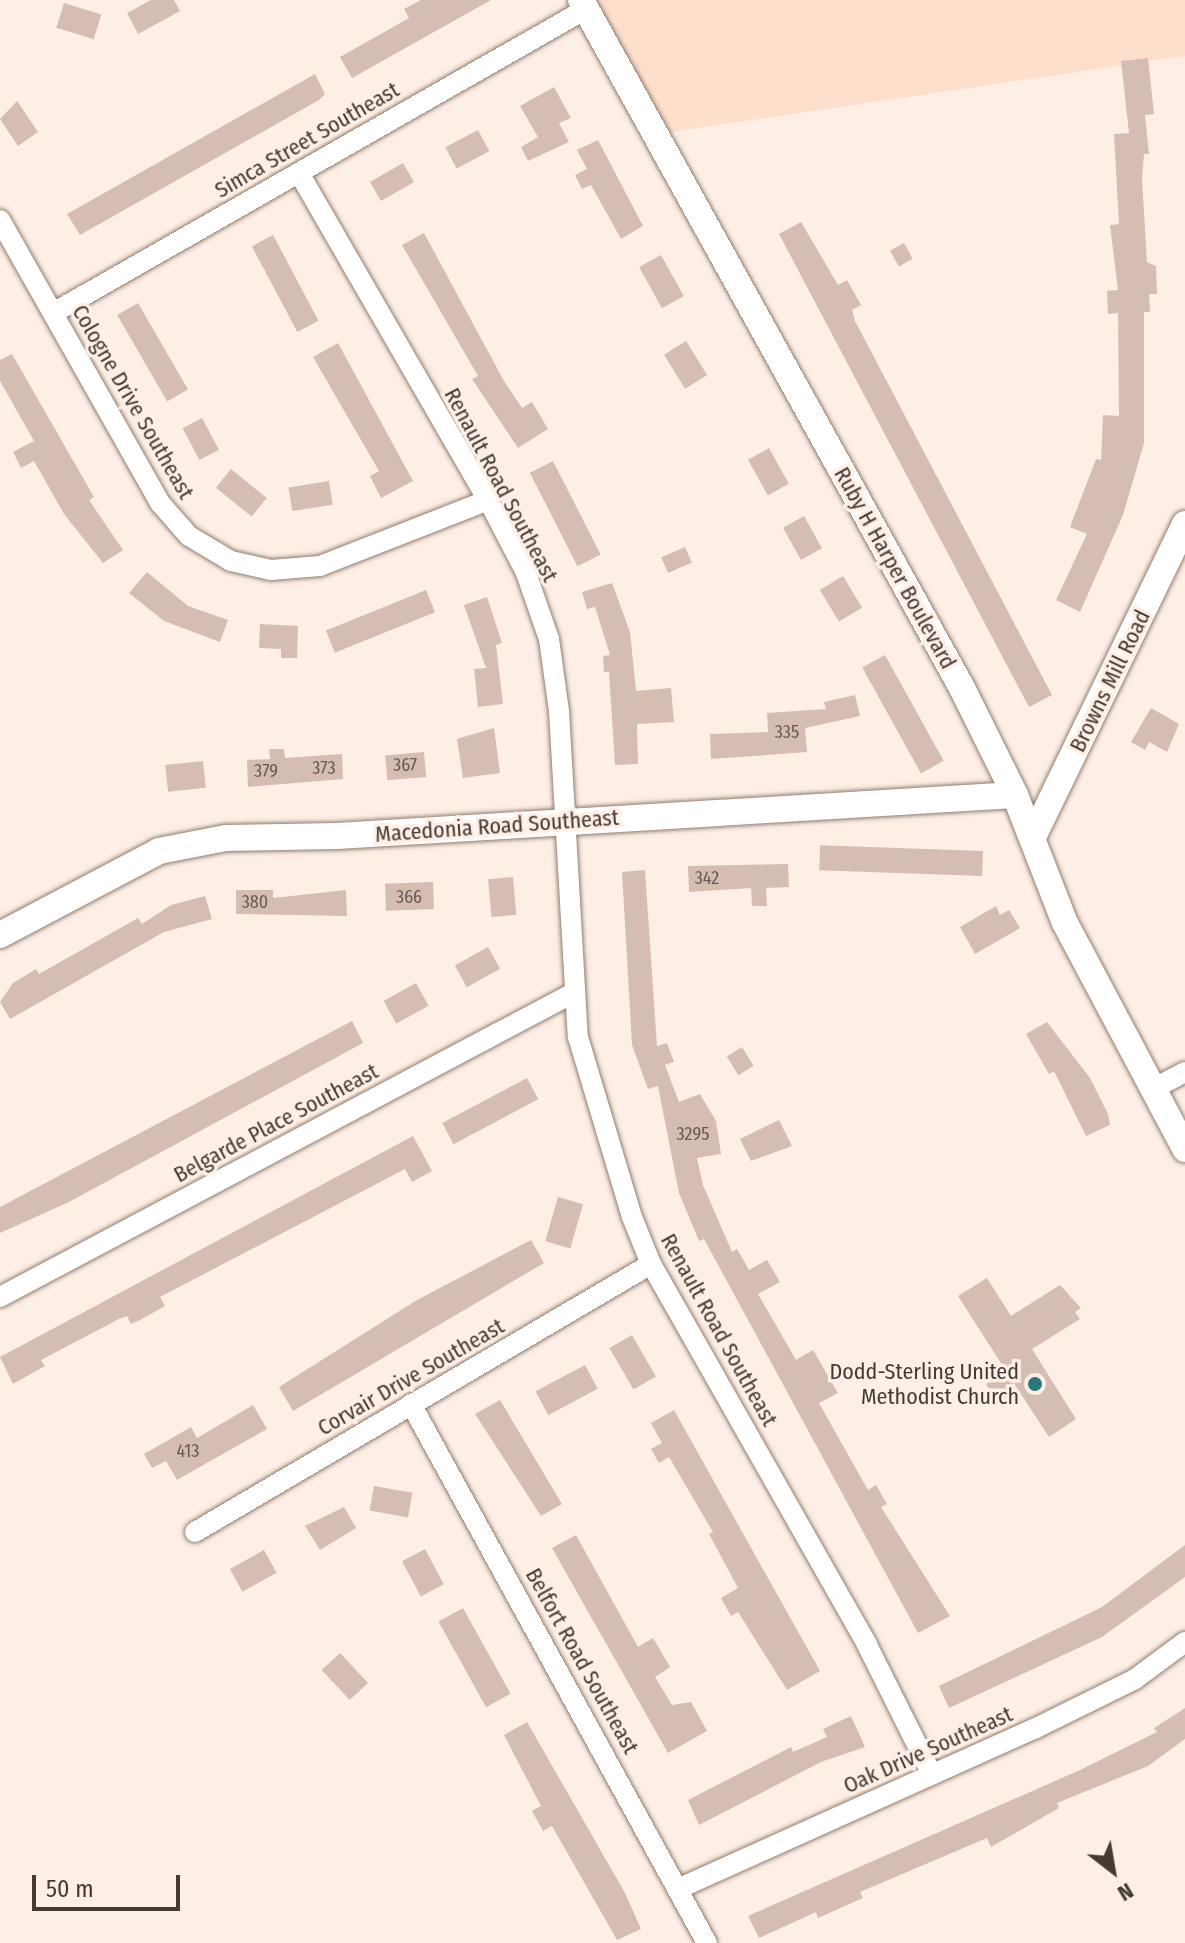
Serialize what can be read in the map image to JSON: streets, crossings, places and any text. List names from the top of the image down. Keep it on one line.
{"streets":{"street":["Simca Street Southeast","Cologne Drive Southeast","Renault Road Southeast","Ruby H Harper Boulevard","Browns Mill Road","Macedonia Road Southeast","Belgarde Place Southeast","Corvair Drive Southeast","Belfort Road Southeast","Oak Drive Southeast"]},"crossings":[["Simca Street Southeast","Cologne Drive Southeast"],["Simca Street Southeast","Renault Road Southeast"],["Simca Street Southeast","Ruby H Harper Boulevard"],["Cologne Drive Southeast","Renault Road Southeast"],["Renault Road Southeast","Macedonia Road Southeast"],["Renault Road Southeast","Belgarde Place Southeast"],["Renault Road Southeast","Corvair Drive Southeast"],["Renault Road Southeast","Oak Drive Southeast"],["Ruby H Harper Boulevard","Browns Mill Road"],["Ruby H Harper Boulevard","Macedonia Road Southeast"],["Corvair Drive Southeast","Belfort Road Southeast"],["Belfort Road Southeast","Oak Drive Southeast"]],"places":["Dodd-Sterling United Methodist Church"],"house_numbers":["335","367","373","379","342","366","380","3295","413"],"scale_bar":"50 m","north":"bottom right"}
